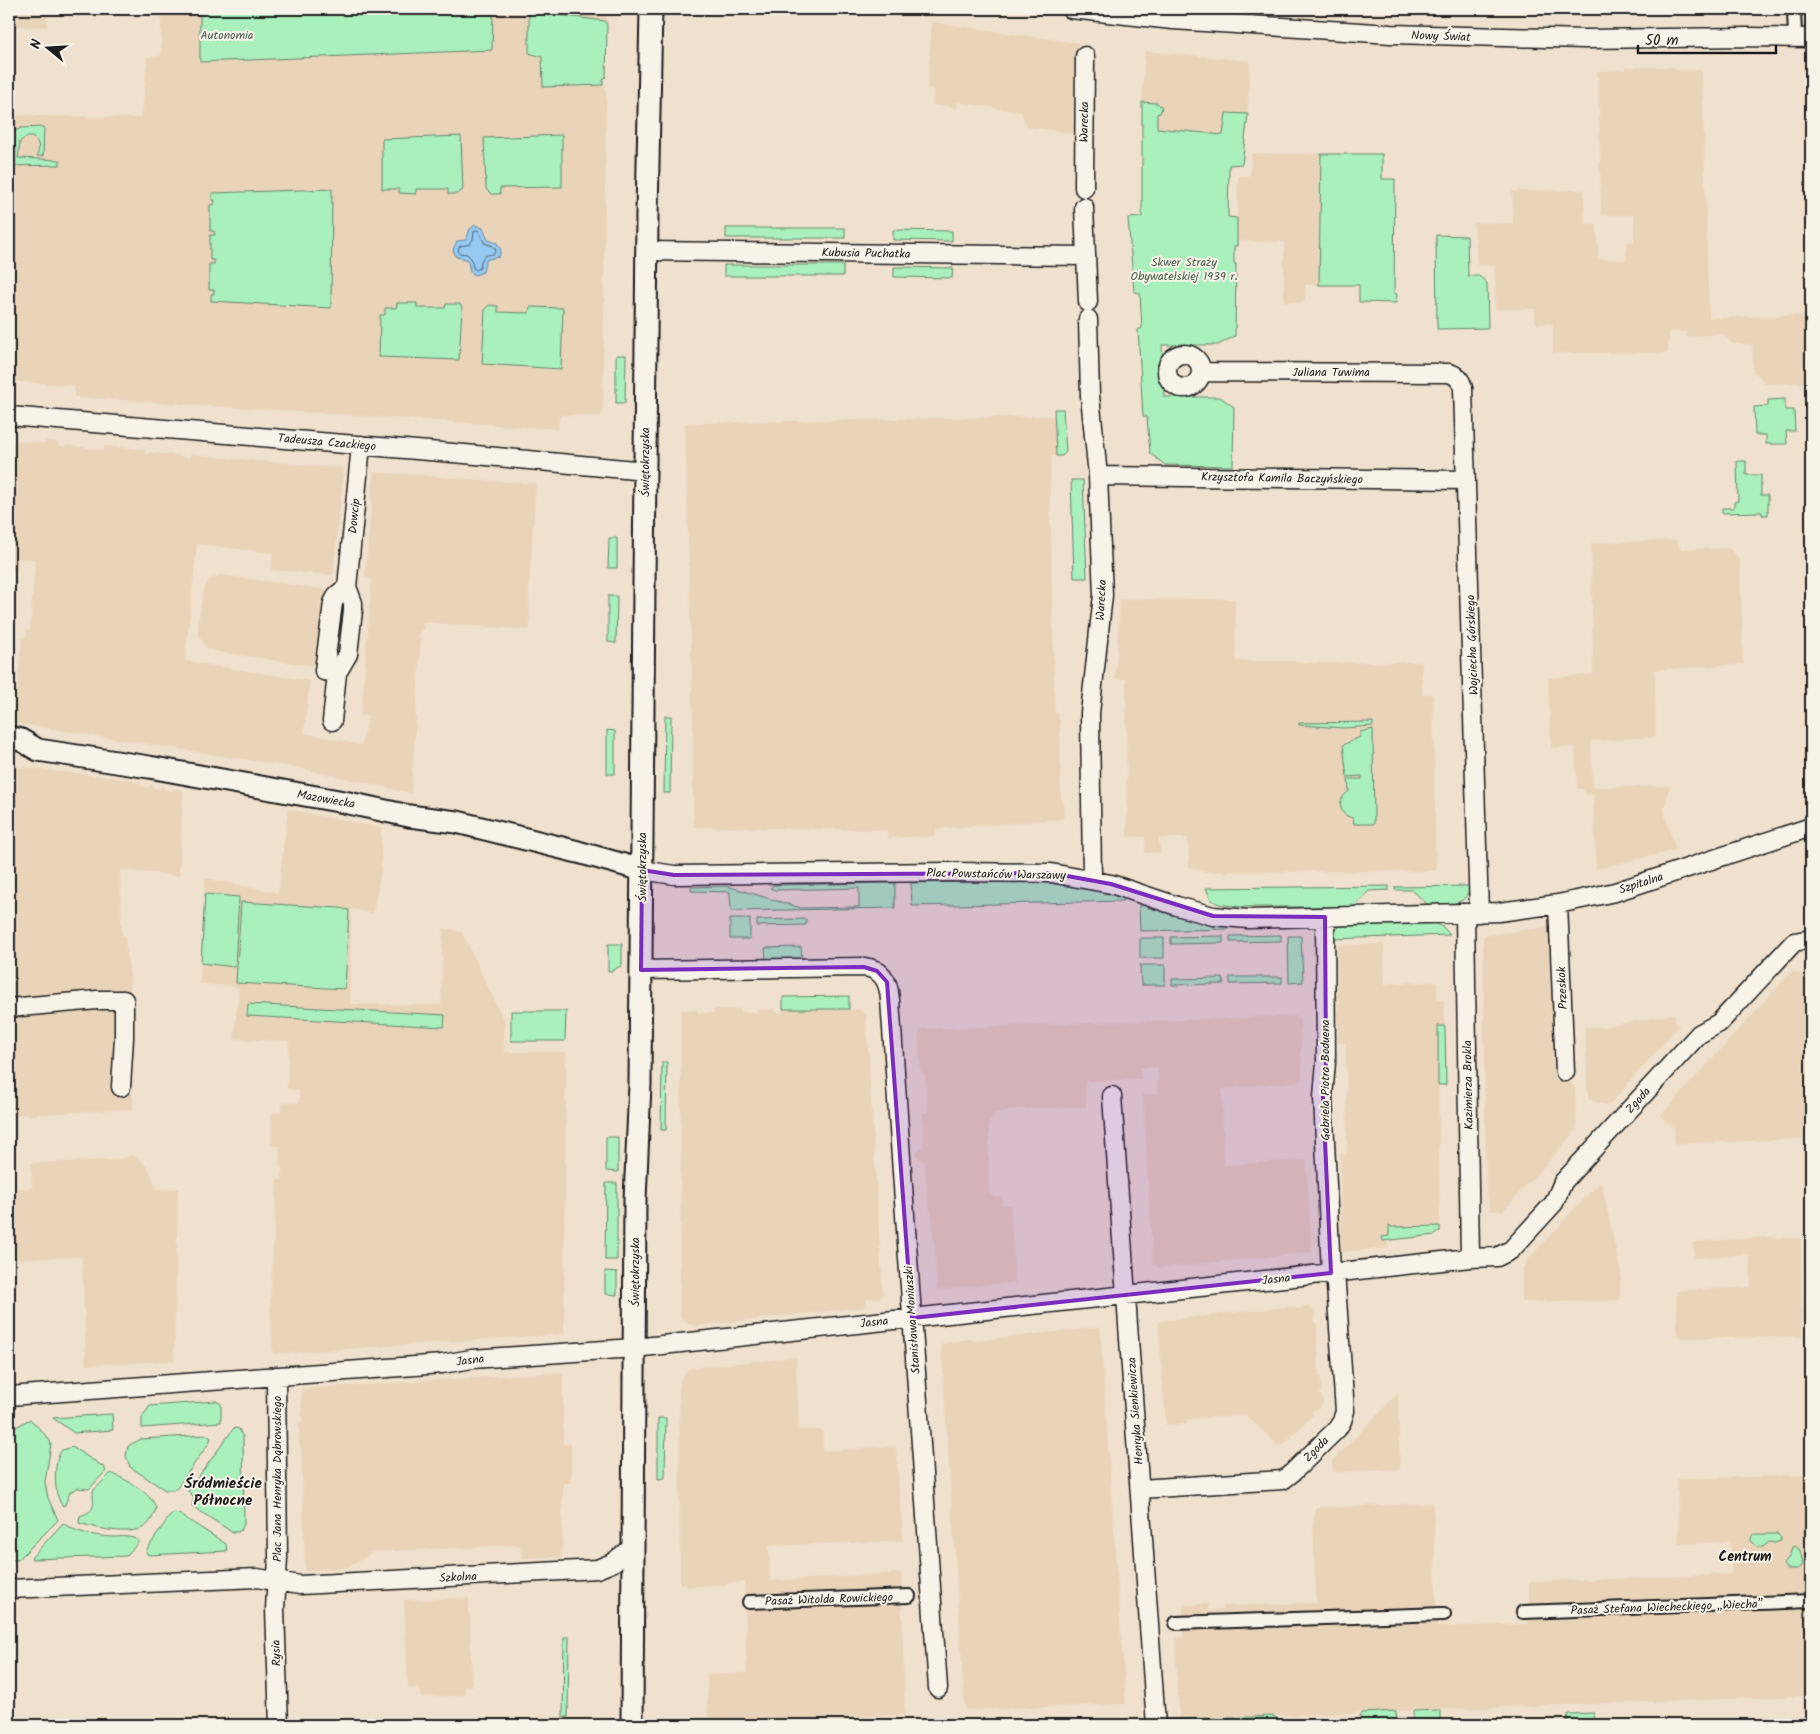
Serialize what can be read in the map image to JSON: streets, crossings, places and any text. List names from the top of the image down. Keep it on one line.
{"streets":{"street":["Nowy Świat","Warecka","Kubusia Puchatka","Juliana Tuwima","Tadeusza Czackiego","Świętokrzyska","Krzysztofa Kamila Baczyńskiego","Dowcip","Wojciecha Górskiego","Mazowiecka","Plac Powstańców Warszawy","Szpitalna","Przeskok","Gabriela Piotra Boduena","Kazimierza Brokla","Zgoda","Jasna","Stanisława Moniuszki","Henryka Sienkiewicza","Plac Jana Henryka Dąbrowskiego","Szkolna","Pasaż Witolda Rowickiego","Pasaż Stefana Wiecheckiego „Wiecha”","Rysia"]},"crossings":[["Warecka","Kubusia Puchatka"],["Warecka","Krzysztofa Kamila Baczyńskiego"],["Warecka","Plac Powstańców Warszawy"],["Kubusia Puchatka","Świętokrzyska"],["Juliana Tuwima","Wojciecha Górskiego"],["Tadeusza Czackiego","Świętokrzyska"],["Tadeusza Czackiego","Dowcip"],["Świętokrzyska","Mazowiecka"],["Świętokrzyska","Plac Powstańców Warszawy"],["Świętokrzyska","Jasna"],["Świętokrzyska","Stanisława Moniuszki"],["Świętokrzyska","Szkolna"],["Krzysztofa Kamila Baczyńskiego","Wojciecha Górskiego"],["Wojciecha Górskiego","Plac Powstańców Warszawy"],["Wojciecha Górskiego","Szpitalna"],["Wojciecha Górskiego","Kazimierza Brokla"],["Mazowiecka","Plac Powstańców Warszawy"],["Plac Powstańców Warszawy","Szpitalna"],["Plac Powstańców Warszawy","Gabriela Piotra Boduena"],["Plac Powstańców Warszawy","Kazimierza Brokla"],["Szpitalna","Przeskok"],["Szpitalna","Kazimierza Brokla"],["Gabriela Piotra Boduena","Zgoda"],["Gabriela Piotra Boduena","Jasna"],["Kazimierza Brokla","Zgoda"],["Kazimierza Brokla","Jasna"],["Zgoda","Jasna"],["Zgoda","Henryka Sienkiewicza"],["Jasna","Stanisława Moniuszki"],["Jasna","Henryka Sienkiewicza"],["Jasna","Plac Jana Henryka Dąbrowskiego"],["Plac Jana Henryka Dąbrowskiego","Szkolna"],["Plac Jana Henryka Dąbrowskiego","Rysia"],["Szkolna","Rysia"]],"districts":["Śródmieście Północne","Centrum"],"parks":["Autonomia","Skwer Straży Obywatelskiej 1939 r."],"scale_bar":"50 m","north":"left"}
